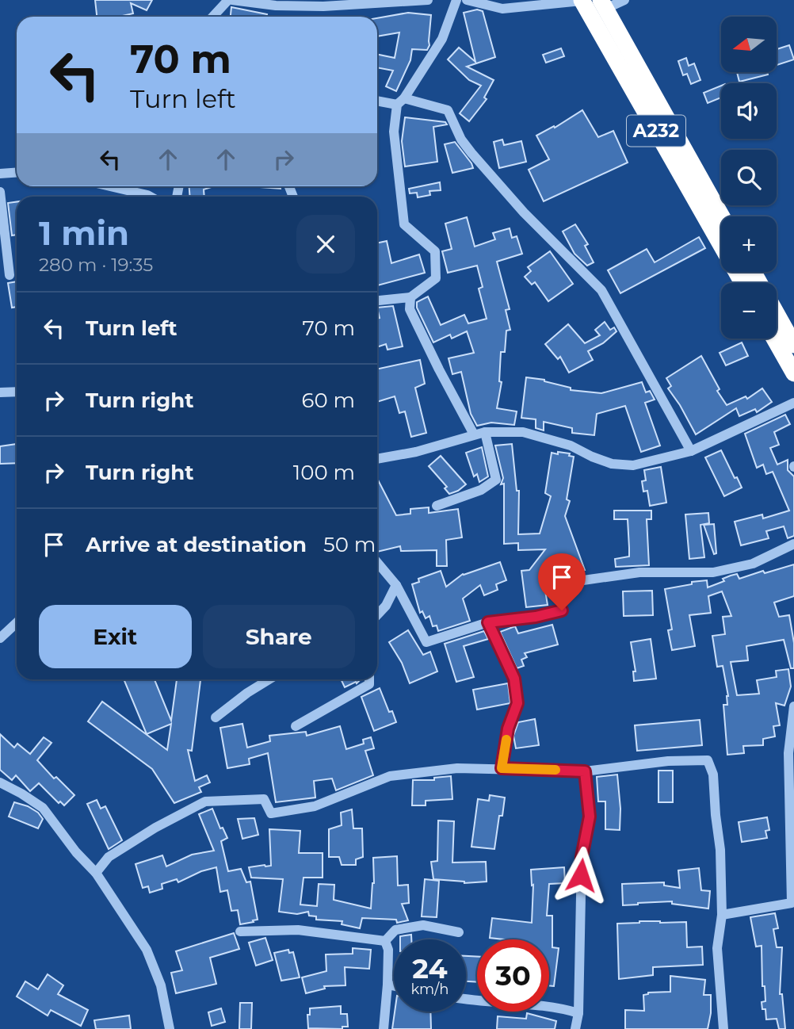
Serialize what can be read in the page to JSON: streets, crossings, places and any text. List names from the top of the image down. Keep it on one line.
{"streets":{"highway":["A232"]},"north":"left","page":{"map_buttons":["+","−"],"turn":["70 m","Turn left"],"heading":["1 min","280 m · 19:35"],"list":[{"name":"Turn left","value":"70 m"},{"name":"Turn right","value":"60 m"},{"name":"Turn right","value":"100 m"},{"name":"Arrive at destination","value":"50 m"}],"buttons":["Exit","Share"],"speed":"24 km/h","limit":"30"}}
